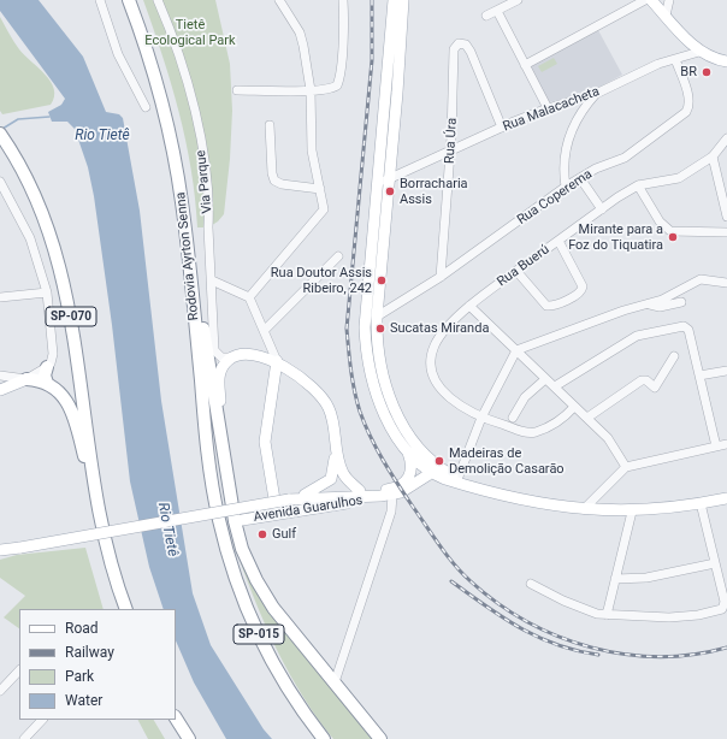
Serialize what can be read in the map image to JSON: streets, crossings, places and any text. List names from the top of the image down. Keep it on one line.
{"streets":{"highway":["Rodovia Ayrton Senna","SP-070","SP-015"],"main road":["Avenida Guarulhos"],"street":["Rua Malacacheta","Rua Úra","Via Parque","Rua Coperema","Rua Buerú"]},"crossings":[["Rua Malacacheta","Rua Úra"],["Rua Malacacheta","Rua Coperema"],["Rua Úra","Rua Coperema"]],"water":["Rio Tietê"],"parks":["Tietê Ecological Park"],"places":["BR","Borracharia Assis","Mirante para a Foz do Tiquatira","Rua Doutor Assis Ribeiro, 242","Sucatas Miranda","Madeiras de Demolição Casarão","Gulf"],"legend":["Road","Railway","Park","Water"]}
